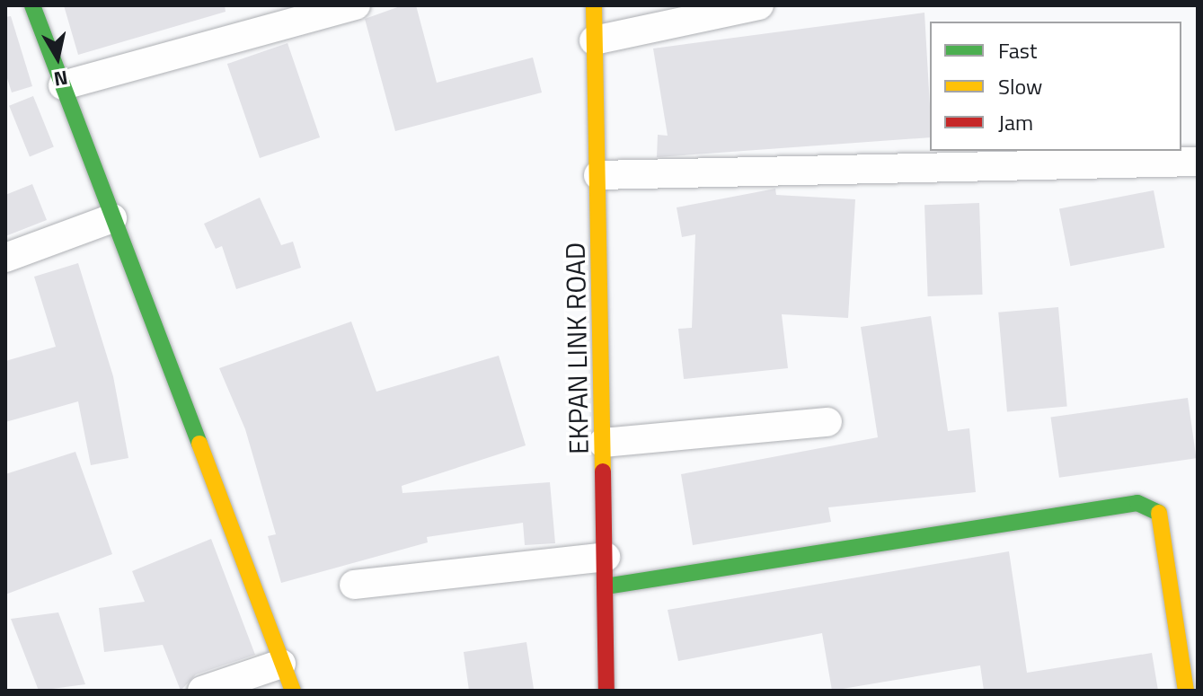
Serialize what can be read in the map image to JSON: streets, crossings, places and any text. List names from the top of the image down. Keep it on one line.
{"streets":{"street":["EKPAN LINK ROAD"]},"legend":["Fast","Slow","Jam"],"north":"bottom"}
